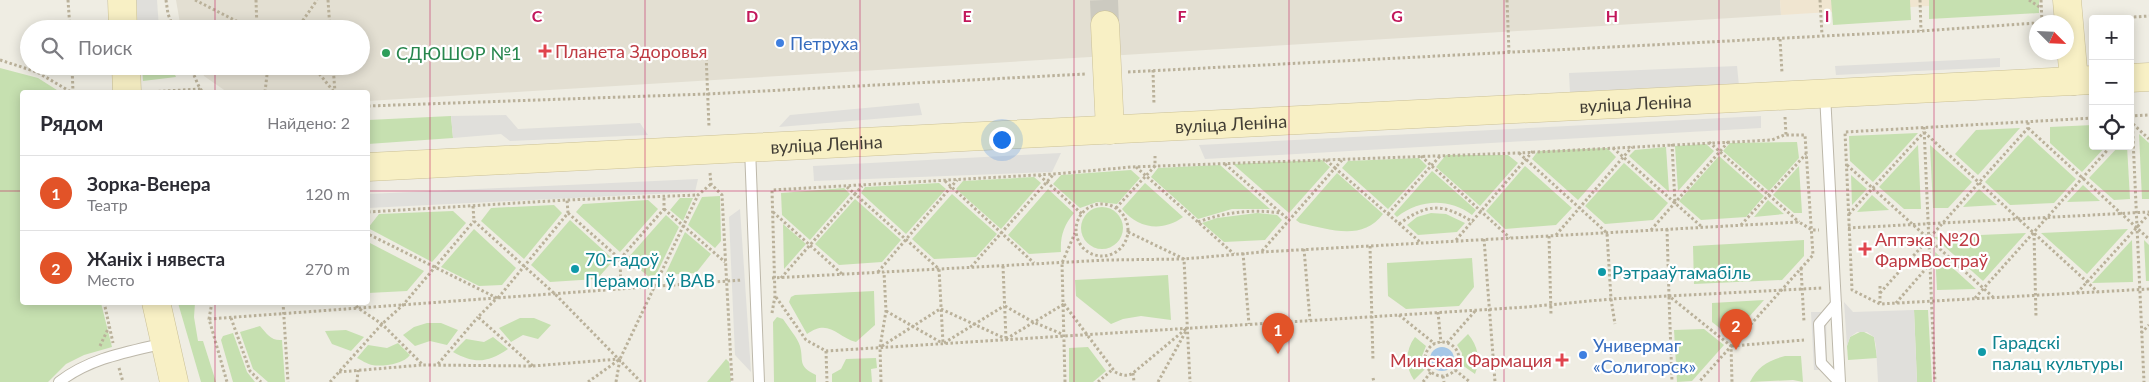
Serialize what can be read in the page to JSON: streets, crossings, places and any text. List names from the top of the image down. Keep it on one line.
{"streets":{"main road":["вуліца Леніна"]},"places":{"other":["Петруха","СДЮШОР №1","70-гадоў Перамогі ў ВАВ","Рэтрааўтамабіль","Гарадскі палац культуры","Универмаг «Солигорск»"],"health":["Планета Здоровья","Аптэка №20 ФармВостраў","Минская Фармация"]},"north":"bottom right","page":{"map_buttons":["+","−"],"search":"Поиск","heading":["Рядом","Найдено: 2"],"list":[{"mark":"1","name":"Зорка-Венера","note":"Театр","value":"120 m"},{"mark":"2","name":"Жаніх і нявеста","note":"Место","value":"270 m"}],"pins":["2","1"]},"grid":{"columns":["C","D","E","F","G","H","I"]}}
